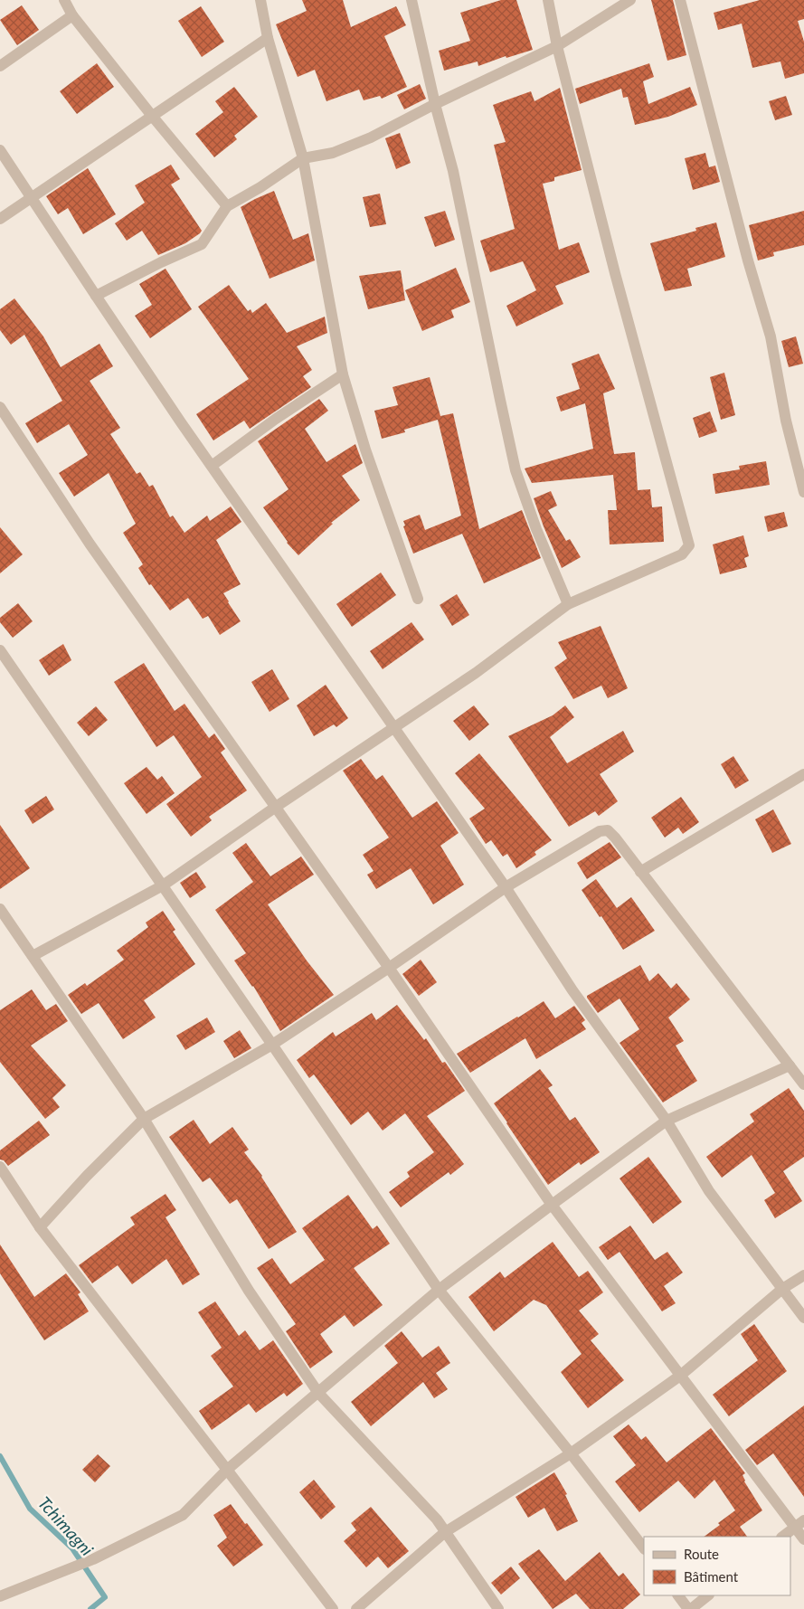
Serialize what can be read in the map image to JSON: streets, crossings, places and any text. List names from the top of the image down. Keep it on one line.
{"water":["Tchimagni"],"legend":["Route","Bâtiment"]}
